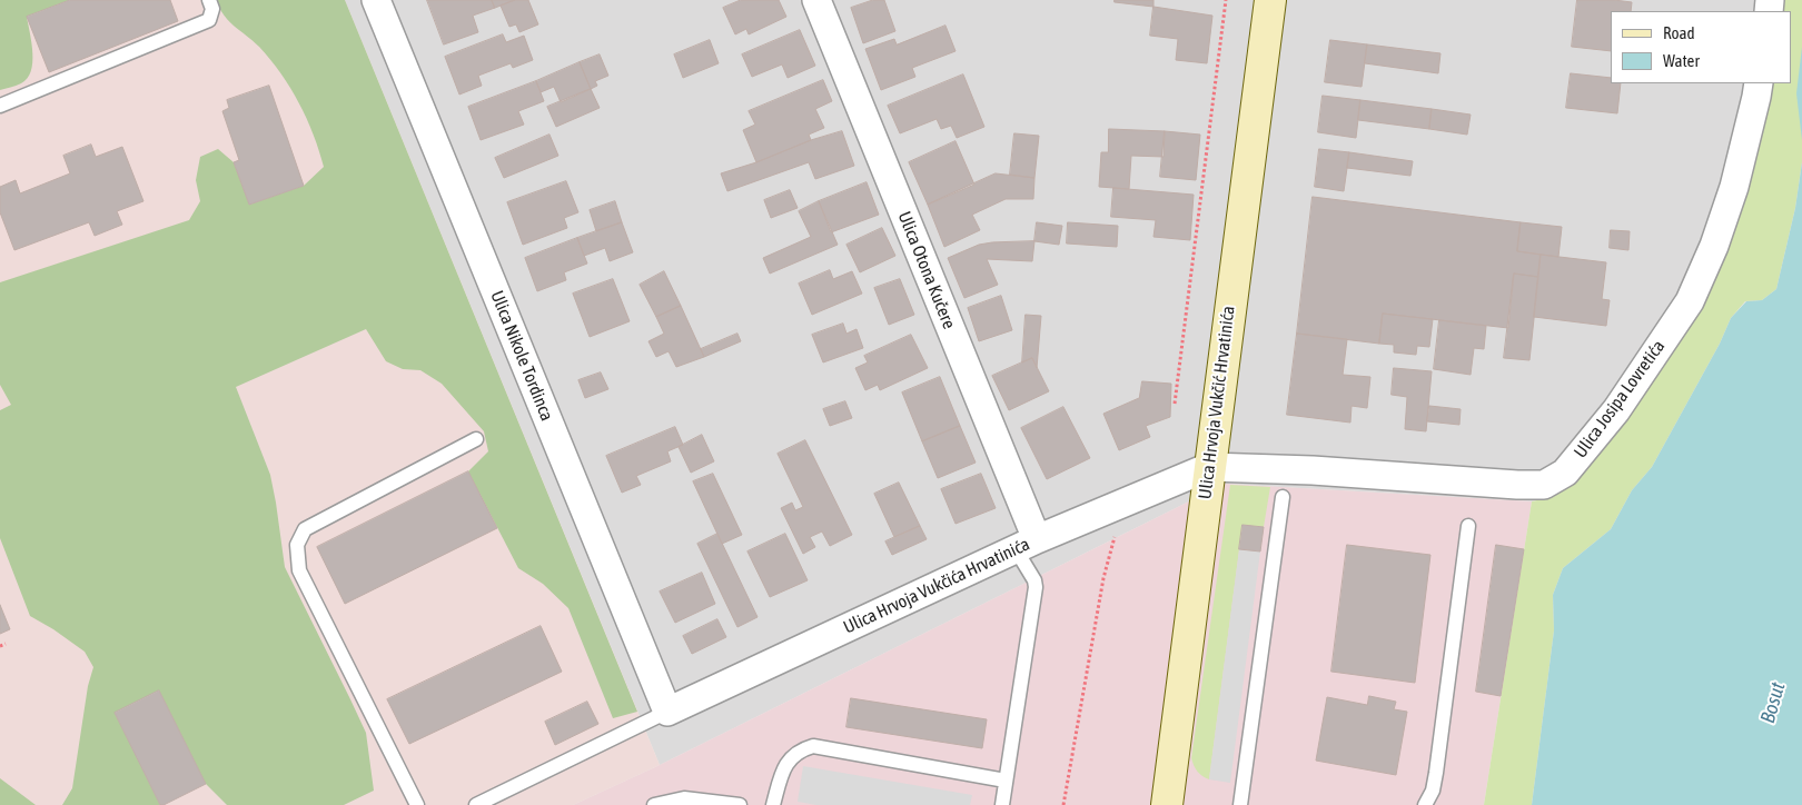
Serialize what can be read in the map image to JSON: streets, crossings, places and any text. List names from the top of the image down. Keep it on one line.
{"streets":{"main road":["Ulica Hrvoja Vukčić Hrvatinića"],"street":["Ulica Otona Kučere","Ulica Nikole Tordinca","Ulica Josipa Lovretića","Ulica Hrvoja Vukčića Hrvatinića"]},"crossings":[["Ulica Otona Kučere","Ulica Hrvoja Vukčića Hrvatinića"],["Ulica Nikole Tordinca","Ulica Hrvoja Vukčića Hrvatinića"],["Ulica Josipa Lovretića","Ulica Hrvoja Vukčić Hrvatinića"],["Ulica Josipa Lovretića","Ulica Hrvoja Vukčića Hrvatinića"],["Ulica Hrvoja Vukčić Hrvatinića","Ulica Hrvoja Vukčića Hrvatinića"]],"water":["Bosut"],"legend":["Road","Water"]}
